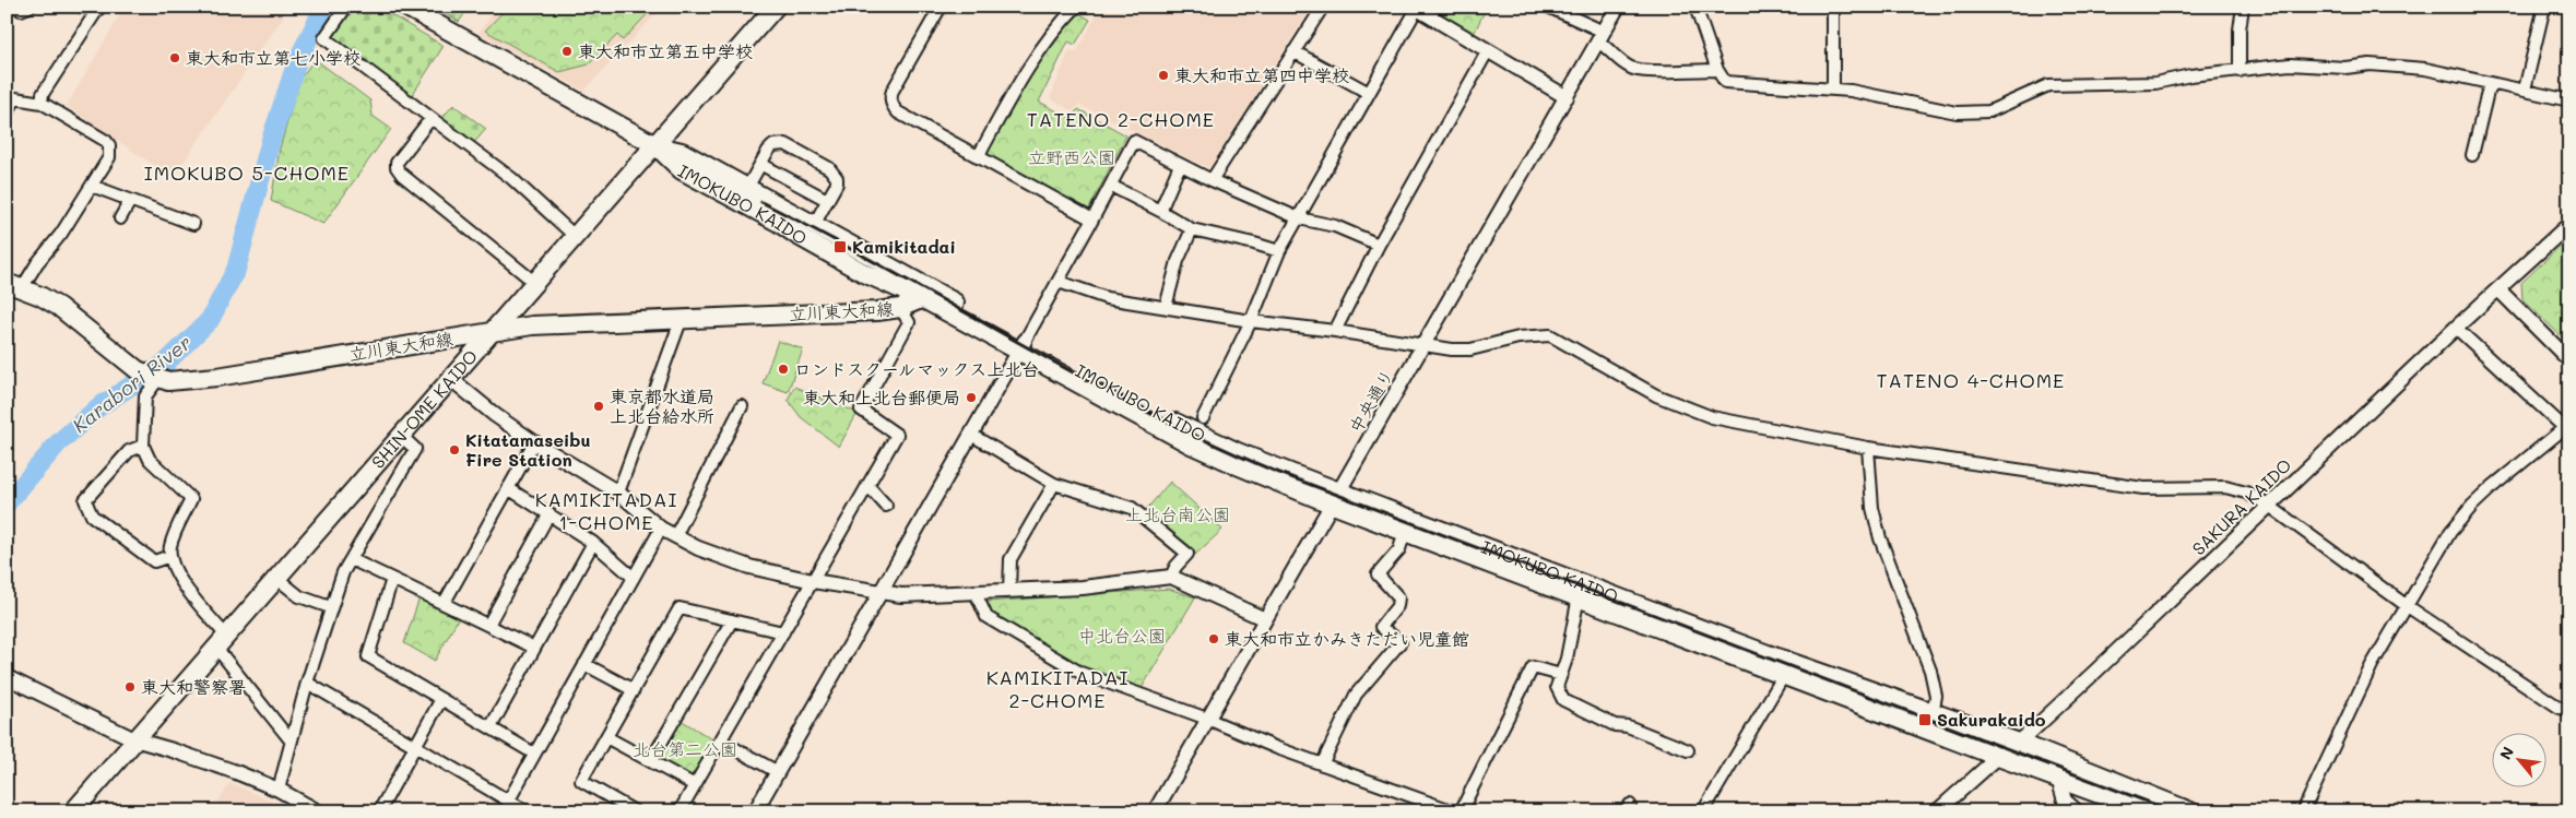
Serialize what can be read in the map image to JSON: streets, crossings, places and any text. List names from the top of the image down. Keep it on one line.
{"streets":{"main road":["IMOKUBO KAIDO","立川東大和線","SHIN-OME KAIDO"],"street":["中央通り","SAKURA KAIDO"]},"crossings":[["IMOKUBO KAIDO","立川東大和線"],["IMOKUBO KAIDO","中央通り"],["IMOKUBO KAIDO","SHIN-OME KAIDO"],["IMOKUBO KAIDO","SAKURA KAIDO"],["立川東大和線","SHIN-OME KAIDO"]],"districts":["TATENO 2-CHOME","IMOKUBO 5-CHOME","TATENO 4-CHOME","KAMIKITADAI 1-CHOME","KAMIKITADAI 2-CHOME"],"water":["Karabori River"],"parks":["立野西公園","上北台南公園","中北台公園","北台第二公園"],"places":{"other":["東大和市立第五中学校","東大和市立第七小学校","東大和市立第四中学校","ロンドスクールマックス上北台","東大和上北台郵便局","東京都水道局 上北台給水所","Kitatamaseibu Fire Station","東大和市立かみきただい児童館","東大和警察署"],"transit":["Kamikitadai","Sakurakaido"]},"north":"top left"}
